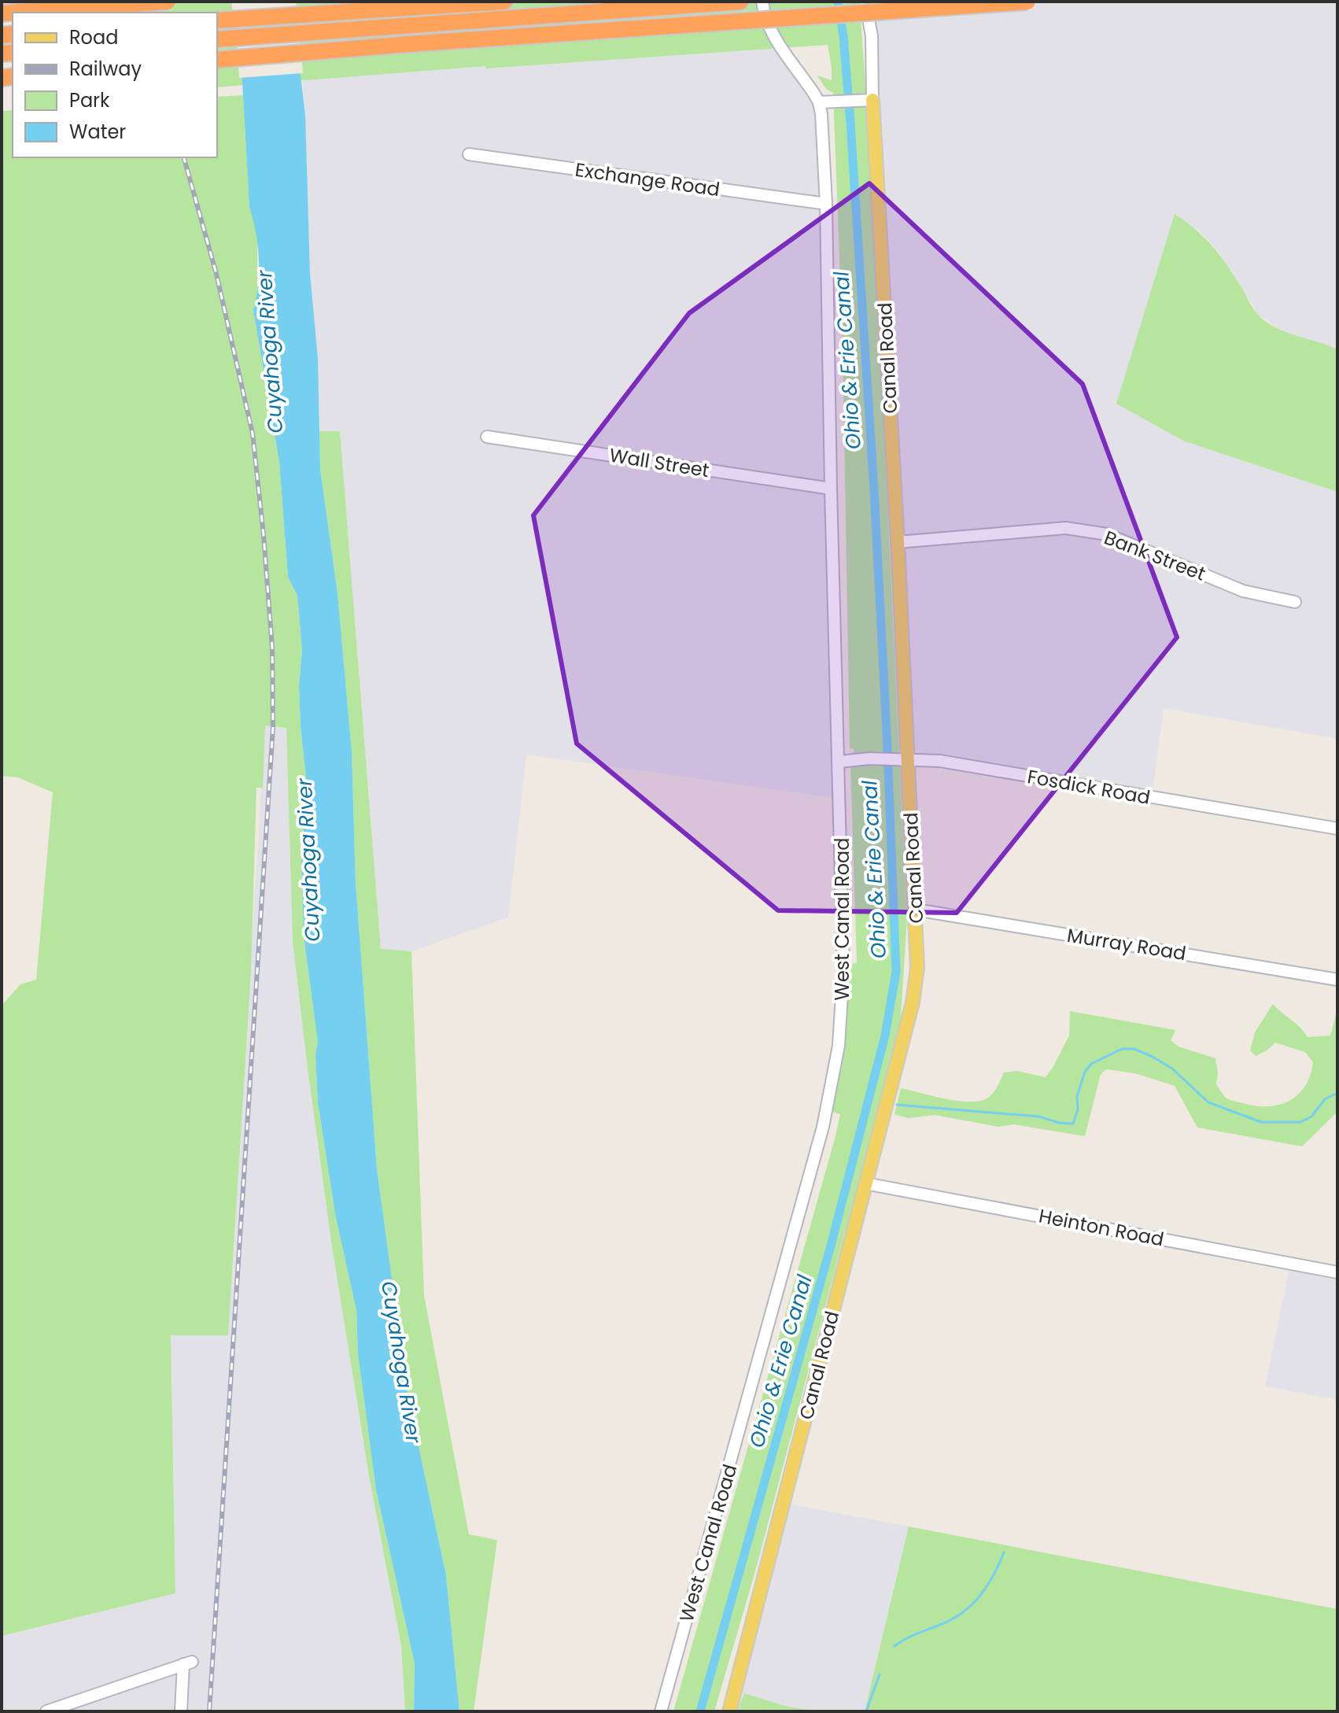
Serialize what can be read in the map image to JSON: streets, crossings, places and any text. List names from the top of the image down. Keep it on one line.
{"streets":{"main road":["Canal Road"],"street":["Exchange Road","Wall Street","Bank Street","Fosdick Road","West Canal Road","Murray Road","Heinton Road"]},"crossings":[["Exchange Road","West Canal Road"],["Canal Road","Bank Street"],["Canal Road","Fosdick Road"],["Canal Road","Murray Road"],["Canal Road","Heinton Road"],["Wall Street","West Canal Road"],["Fosdick Road","West Canal Road"]],"water":["Cuyahoga River","Ohio & Erie Canal"],"legend":["Road","Railway","Park","Water"]}
